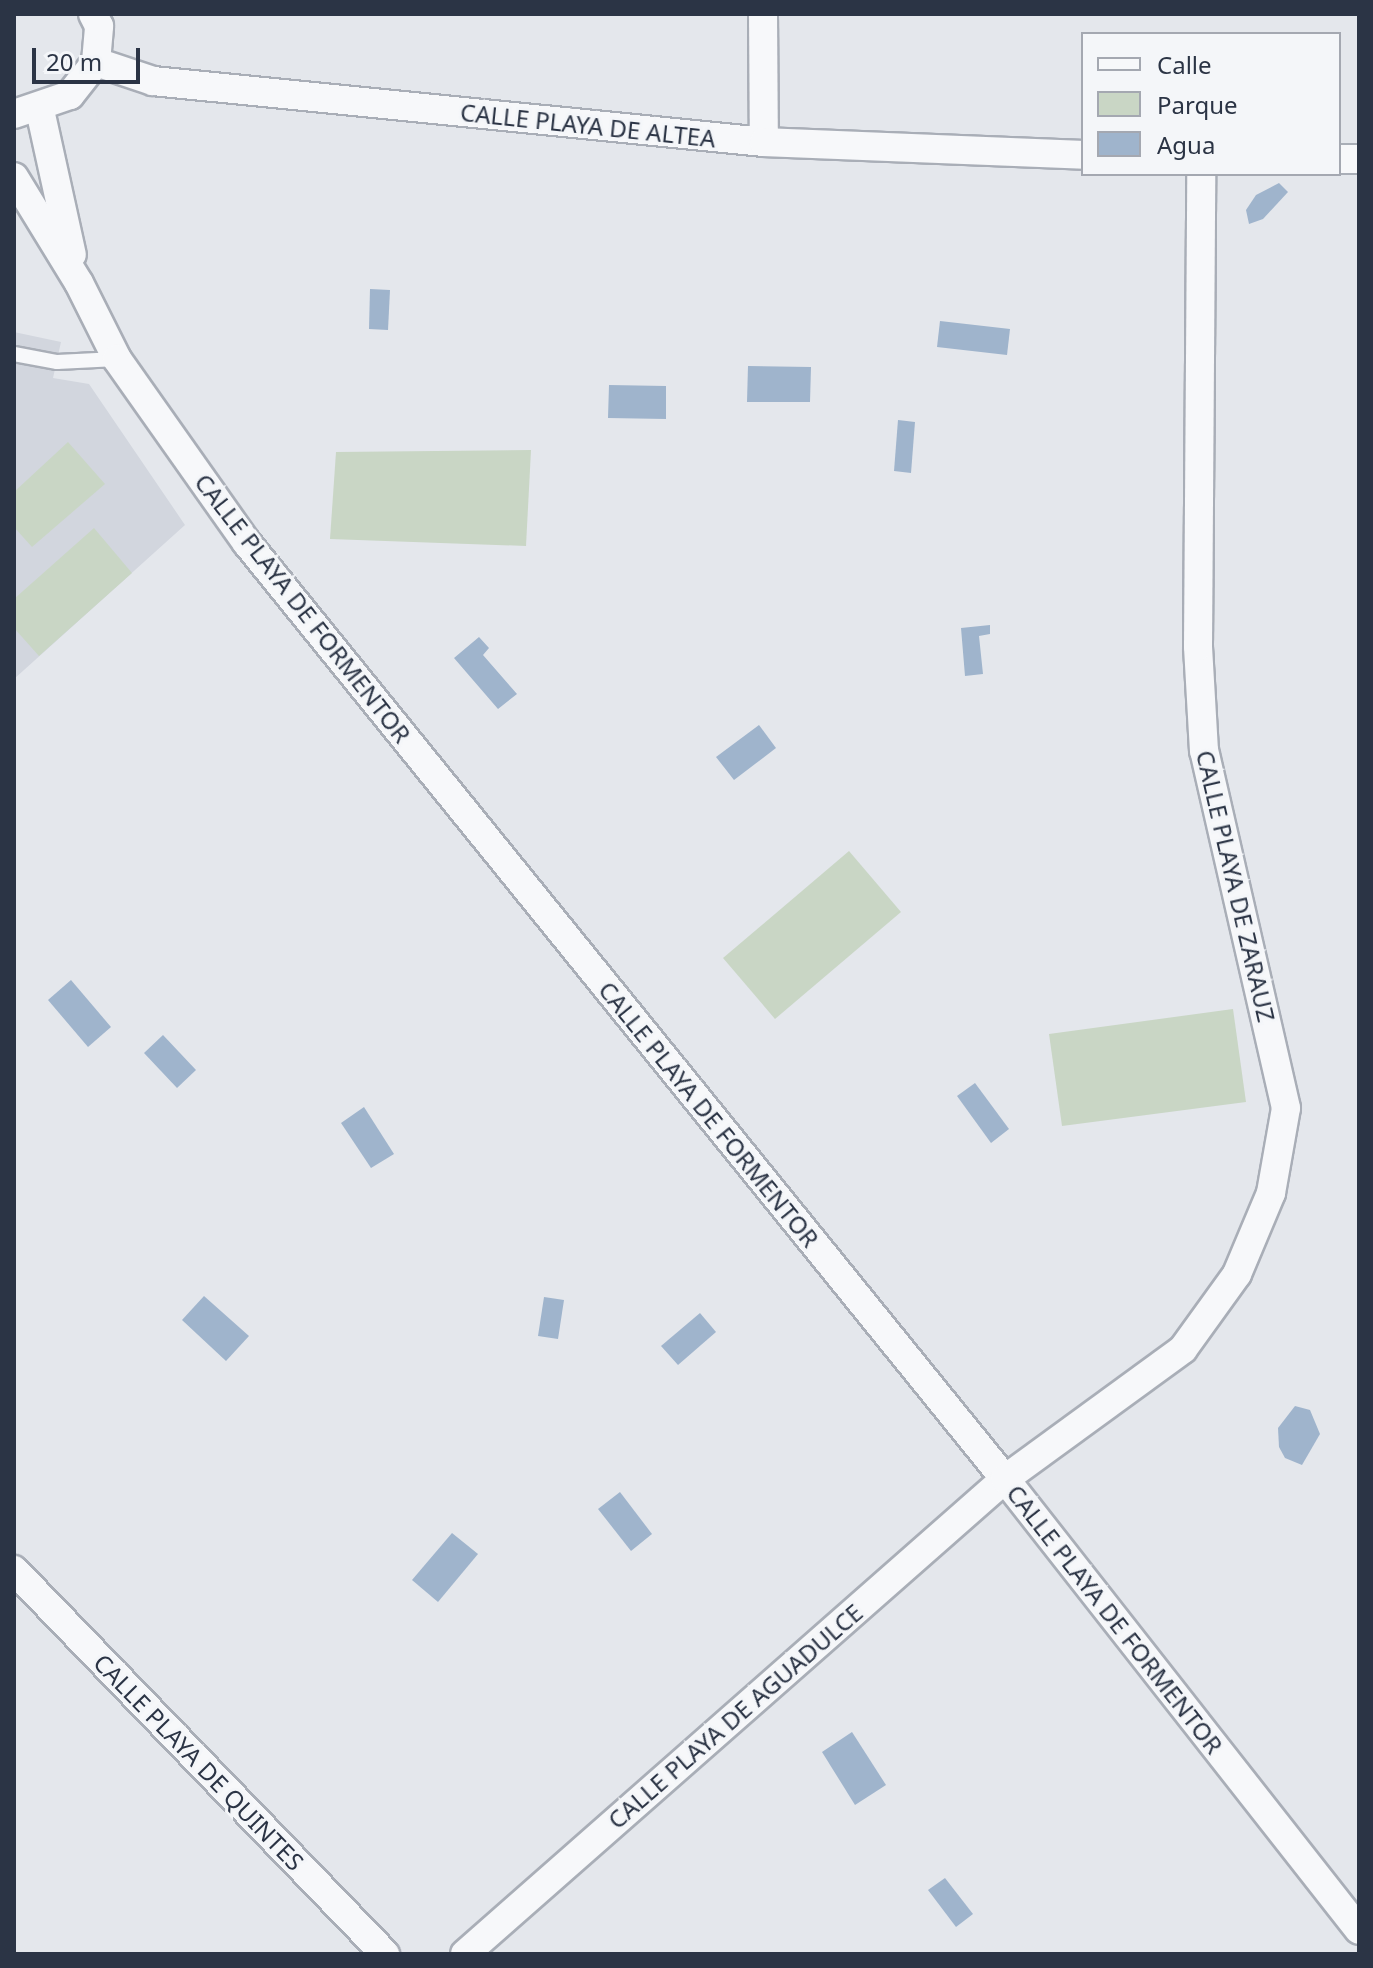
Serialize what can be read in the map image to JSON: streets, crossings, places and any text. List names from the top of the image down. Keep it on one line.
{"streets":{"street":["CALLE PLAYA DE ALTEA","CALLE PLAYA DE FORMENTOR","CALLE PLAYA DE ZARAUZ","CALLE PLAYA DE AGUADULCE","CALLE PLAYA DE QUINTES"]},"crossings":[["CALLE PLAYA DE ALTEA","CALLE PLAYA DE FORMENTOR"],["CALLE PLAYA DE FORMENTOR","CALLE PLAYA DE ZARAUZ"],["CALLE PLAYA DE FORMENTOR","CALLE PLAYA DE AGUADULCE"],["CALLE PLAYA DE ZARAUZ","CALLE PLAYA DE AGUADULCE"]],"legend":["Calle","Parque","Agua"],"scale_bar":"20 m"}
